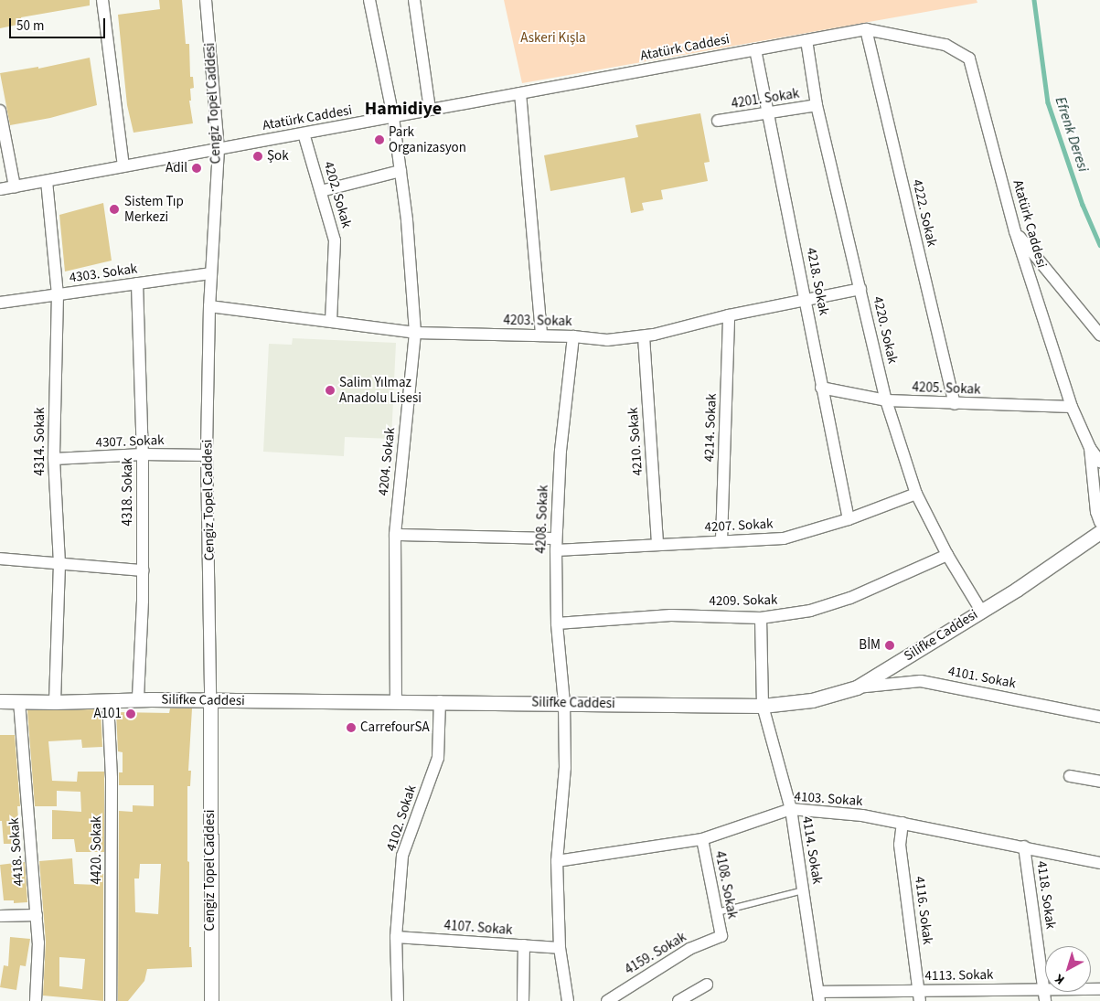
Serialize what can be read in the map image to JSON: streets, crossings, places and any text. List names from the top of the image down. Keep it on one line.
{"streets":{"street":["Atatürk Caddesi","4201. Sokak","Cengiz Topel Caddesi","4202. Sokak","4222. Sokak","4303. Sokak","4218. Sokak","4203. Sokak","4220. Sokak","4205. Sokak","4214. Sokak","4314. Sokak","4307. Sokak","4210. Sokak","4204. Sokak","4318. Sokak","4208. Sokak","4207. Sokak","4209. Sokak","Silifke Caddesi","4101. Sokak","4103. Sokak","4102. Sokak","4420. Sokak","4114. Sokak","4418. Sokak","4108. Sokak","4118. Sokak","4116. Sokak","4107. Sokak","4159. Sokak","4113. Sokak"]},"crossings":[["Atatürk Caddesi","Cengiz Topel Caddesi"],["Atatürk Caddesi","4202. Sokak"],["Atatürk Caddesi","4222. Sokak"],["Atatürk Caddesi","4218. Sokak"],["Atatürk Caddesi","4220. Sokak"],["Atatürk Caddesi","4205. Sokak"],["Atatürk Caddesi","4314. Sokak"],["Atatürk Caddesi","4204. Sokak"],["4201. Sokak","4218. Sokak"],["4201. Sokak","4220. Sokak"],["Cengiz Topel Caddesi","4303. Sokak"],["Cengiz Topel Caddesi","4203. Sokak"],["Cengiz Topel Caddesi","4307. Sokak"],["Cengiz Topel Caddesi","Silifke Caddesi"],["4202. Sokak","4203. Sokak"],["4222. Sokak","4205. Sokak"],["4303. Sokak","4314. Sokak"],["4303. Sokak","4318. Sokak"],["4218. Sokak","4203. Sokak"],["4218. Sokak","4205. Sokak"],["4218. Sokak","4207. Sokak"],["4203. Sokak","4220. Sokak"],["4203. Sokak","4214. Sokak"],["4203. Sokak","4210. Sokak"],["4203. Sokak","4204. Sokak"],["4203. Sokak","4208. Sokak"],["4220. Sokak","4205. Sokak"],["4220. Sokak","4207. Sokak"],["4220. Sokak","4209. Sokak"],["4220. Sokak","Silifke Caddesi"],["4214. Sokak","4207. Sokak"],["4314. Sokak","4307. Sokak"],["4314. Sokak","Silifke Caddesi"],["4307. Sokak","4318. Sokak"],["4210. Sokak","4207. Sokak"],["4204. Sokak","4207. Sokak"],["4204. Sokak","Silifke Caddesi"],["4318. Sokak","Silifke Caddesi"],["4208. Sokak","4207. Sokak"],["4208. Sokak","4209. Sokak"],["4208. Sokak","Silifke Caddesi"],["4208. Sokak","4103. Sokak"],["4208. Sokak","4107. Sokak"],["4209. Sokak","4114. Sokak"],["Silifke Caddesi","4101. Sokak"],["Silifke Caddesi","4102. Sokak"],["Silifke Caddesi","4420. Sokak"],["Silifke Caddesi","4114. Sokak"],["Silifke Caddesi","4418. Sokak"],["4103. Sokak","4114. Sokak"],["4103. Sokak","4108. Sokak"],["4103. Sokak","4118. Sokak"],["4103. Sokak","4116. Sokak"],["4102. Sokak","4107. Sokak"],["4114. Sokak","4113. Sokak"],["4108. Sokak","4159. Sokak"],["4118. Sokak","4113. Sokak"],["4116. Sokak","4113. Sokak"]],"districts":["Hamidiye"],"water":["Efrenk Deresi"],"parks":["Askeri Kışla"],"places":["Park Organizasyon","Şok","Adil","Sistem Tıp Merkezi","Salim Yılmaz Anadolu Lisesi","BİM","A101","CarrefourSA"],"scale_bar":"50 m","north":"bottom left"}
